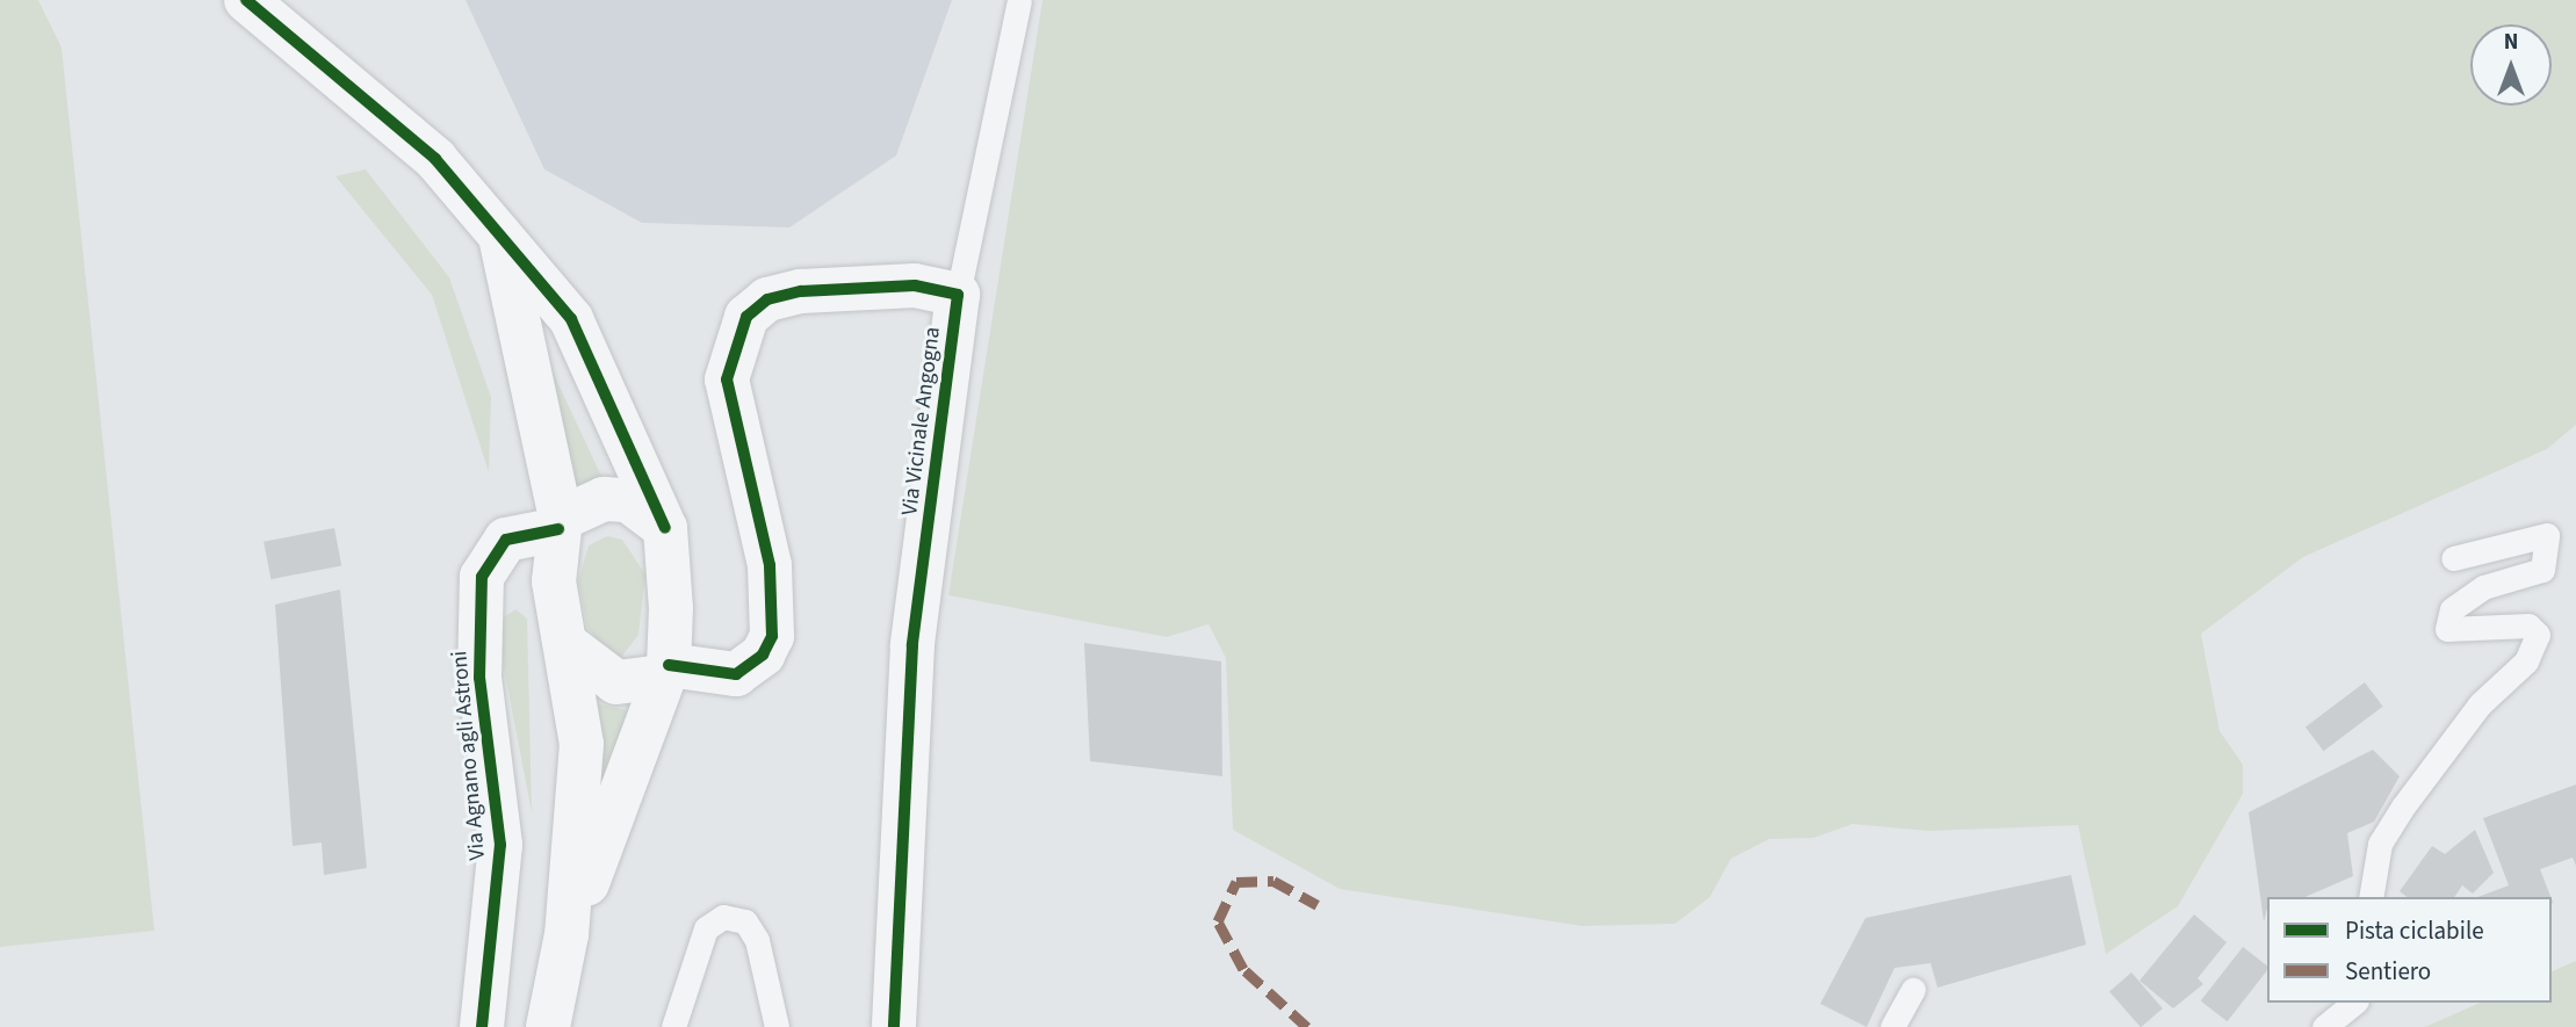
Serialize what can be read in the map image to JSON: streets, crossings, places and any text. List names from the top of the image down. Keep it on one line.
{"streets":{"street":["Via Vicinale Angogna","Via Agnano agli Astroni"]},"legend":["Pista ciclabile","Sentiero"],"north":"top"}
